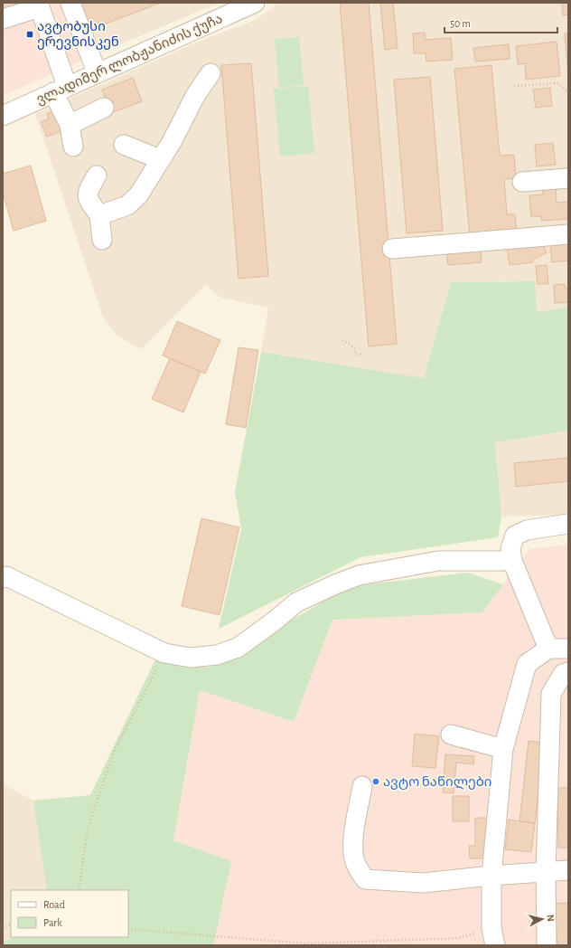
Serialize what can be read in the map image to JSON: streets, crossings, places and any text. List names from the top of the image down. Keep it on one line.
{"streets":{"street":["ვლადიმერ ლობჟანიძის ქუჩა"]},"places":{"transit":["ავტობუსი ერევნისკენ"],"other":["ავტო ნაწილები"]},"legend":["Road","Park"],"scale_bar":"50 m","north":"right"}
